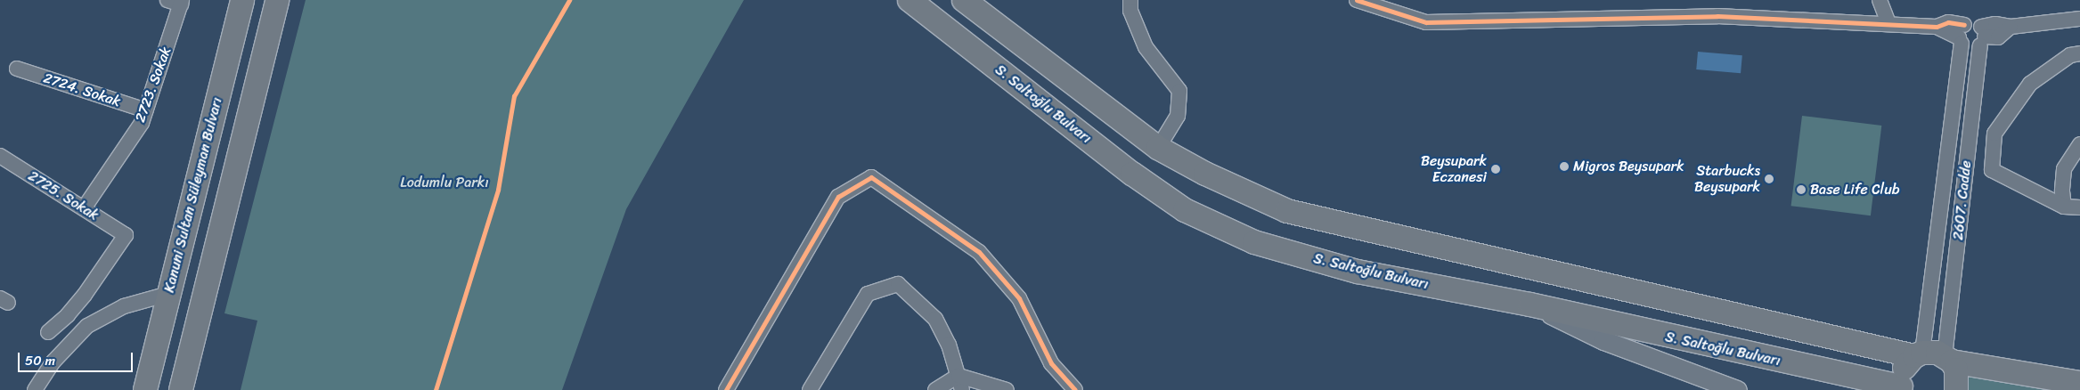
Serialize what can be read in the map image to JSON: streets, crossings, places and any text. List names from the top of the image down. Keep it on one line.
{"streets":{"main road":["S. Saltoğlu Bulvarı","Kanuni Sultan Süleyman Bulvarı"],"street":["2723. Sokak","2724. Sokak","2725. Sokak","2607. Cadde"]},"crossings":[["2723. Sokak","2724. Sokak"],["2723. Sokak","2725. Sokak"],["S. Saltoğlu Bulvarı","2607. Cadde"]],"parks":["Lodumlu Parkı"],"places":["Migros Beysupark","Beysupark Eczanesi","Starbucks Beysupark","Base Life Club"],"scale_bar":"50 m"}
